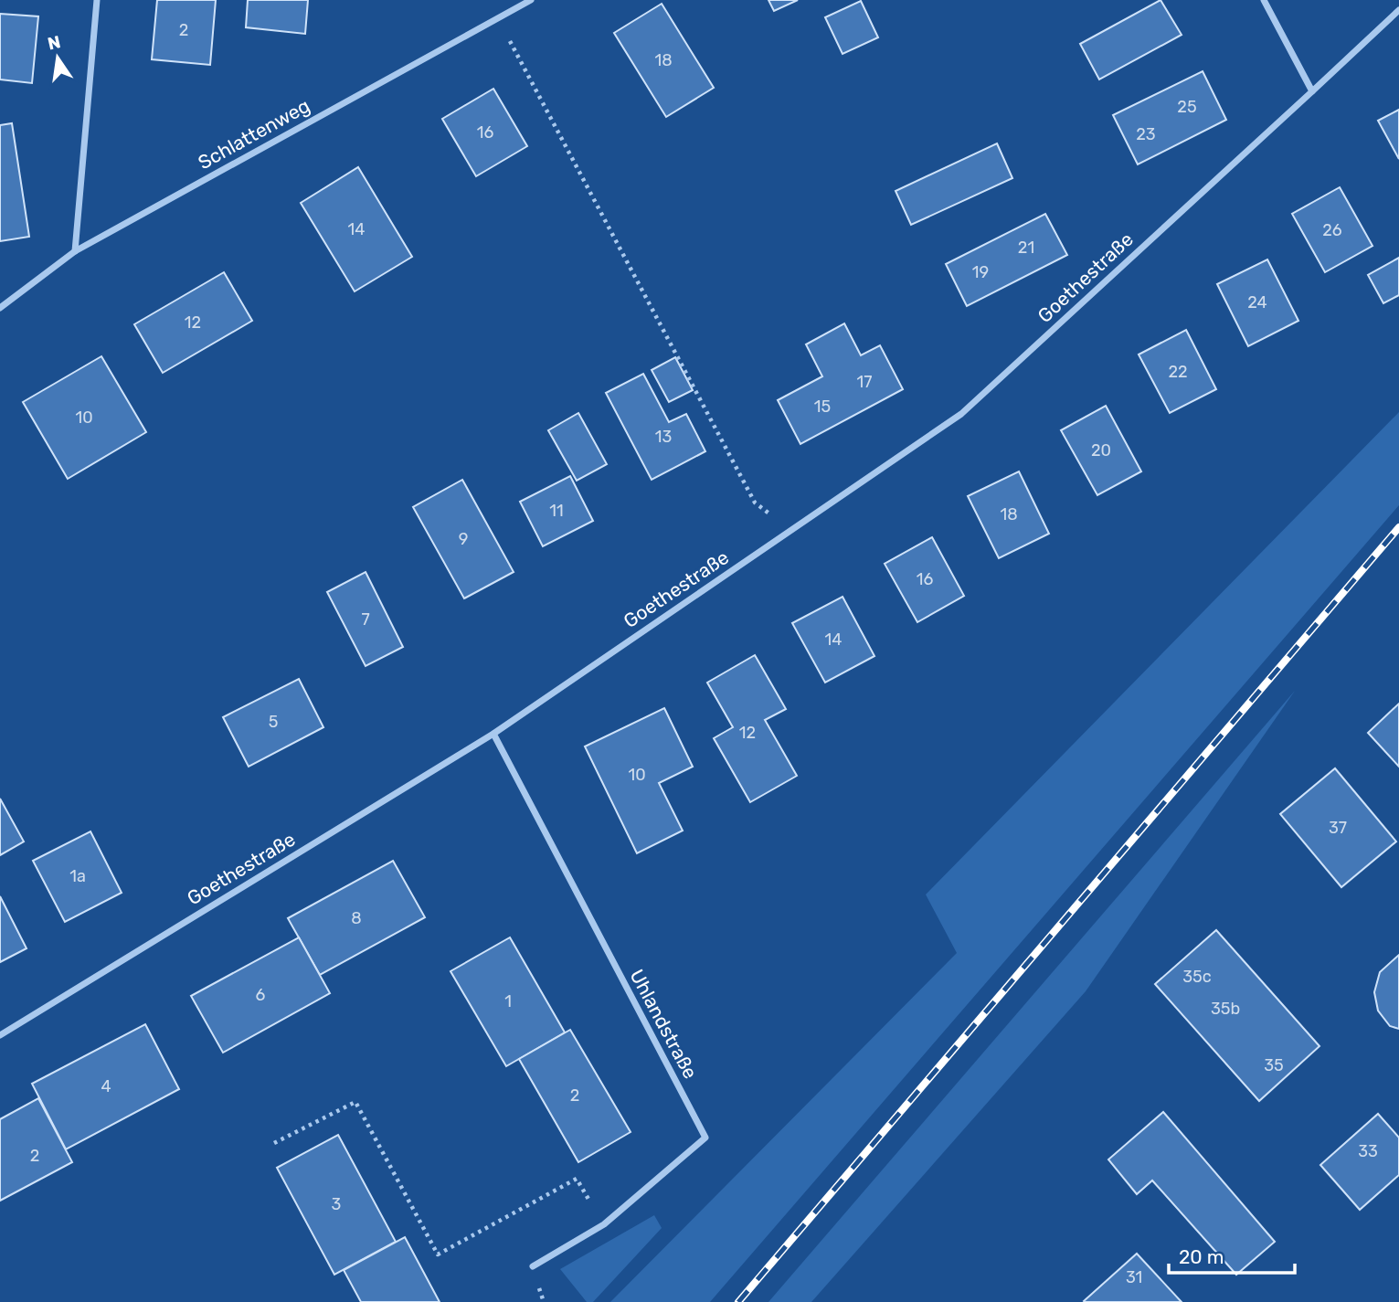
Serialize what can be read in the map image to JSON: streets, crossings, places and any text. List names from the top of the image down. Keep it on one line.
{"streets":{"street":["Schlattenweg","Goethestraße","Uhlandstraße"]},"crossings":[["Goethestraße","Uhlandstraße"]],"house_numbers":["2","18","25","16","23","14","26","21","19","24","12","22","17","15","10","13","20","11","18","9","16","7","14","5","12","10","37","1a","8","35c","6","1","35b","35","4","2","33","2","3","31"],"scale_bar":"20 m","north":"top"}
